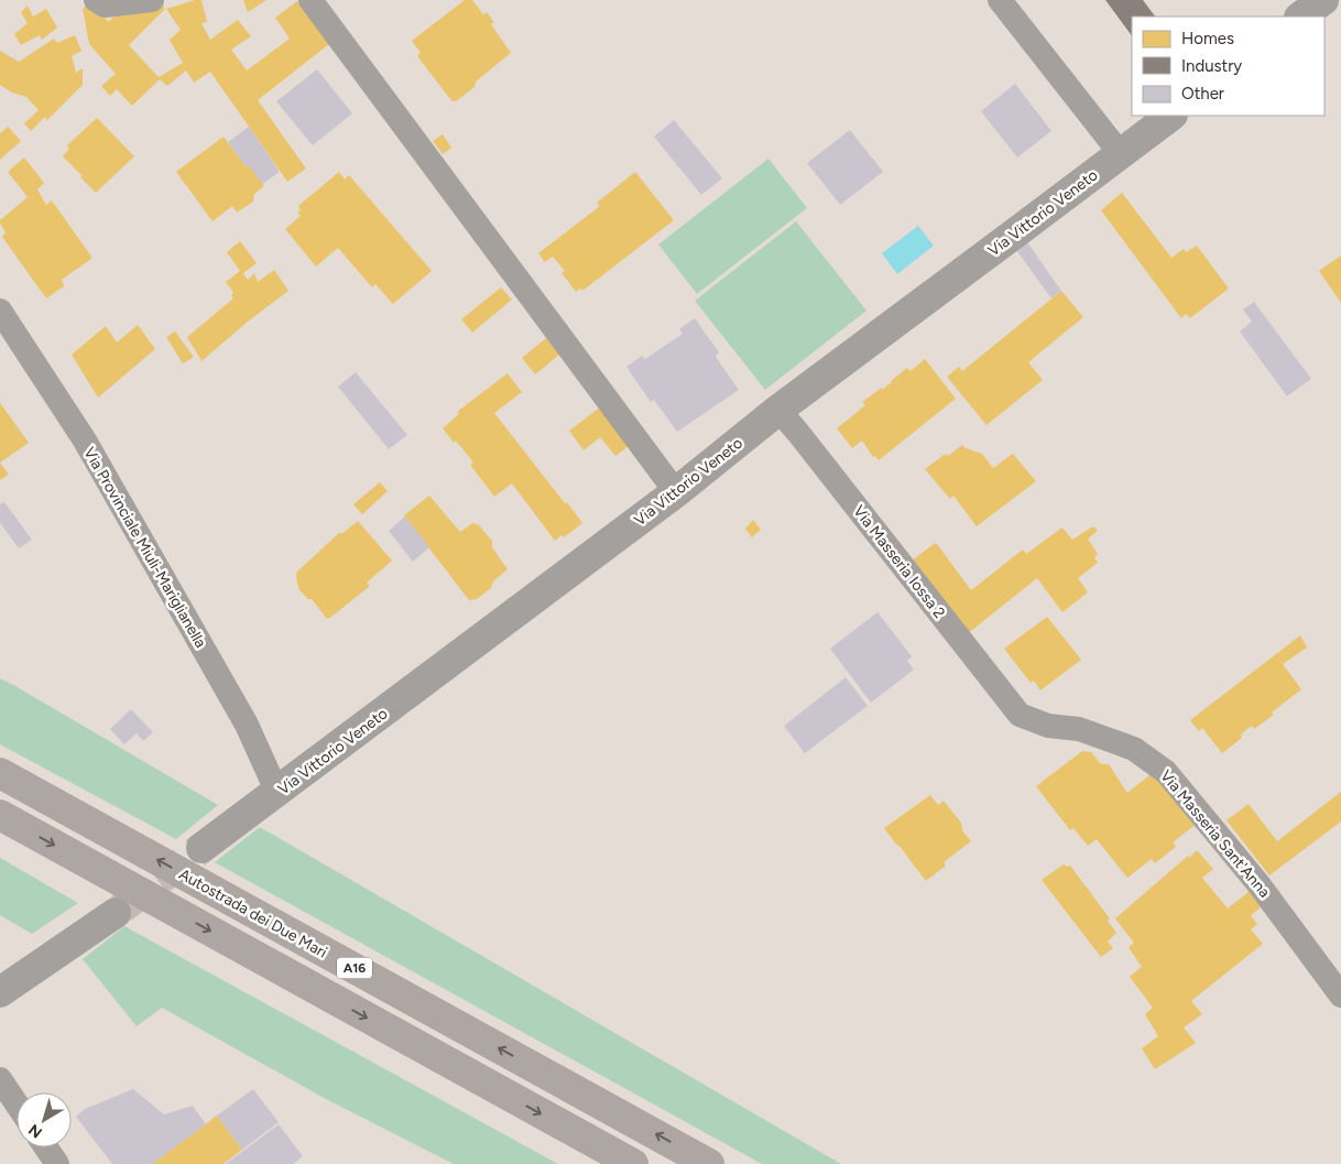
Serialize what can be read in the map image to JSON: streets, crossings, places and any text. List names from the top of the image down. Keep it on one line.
{"streets":{"highway":["Autostrada dei Due Mari","A16"],"street":["Via Vittorio Veneto","Via Provinciale Miuli-Mariglianella","Via Masseria Iossa 2","Via Masseria Sant'Anna"]},"crossings":[["Via Vittorio Veneto","Via Provinciale Miuli-Mariglianella"],["Via Vittorio Veneto","Via Masseria Iossa 2"],["Via Masseria Iossa 2","Via Masseria Sant'Anna"]],"legend":["Homes","Industry","Other"],"north":"bottom left"}
